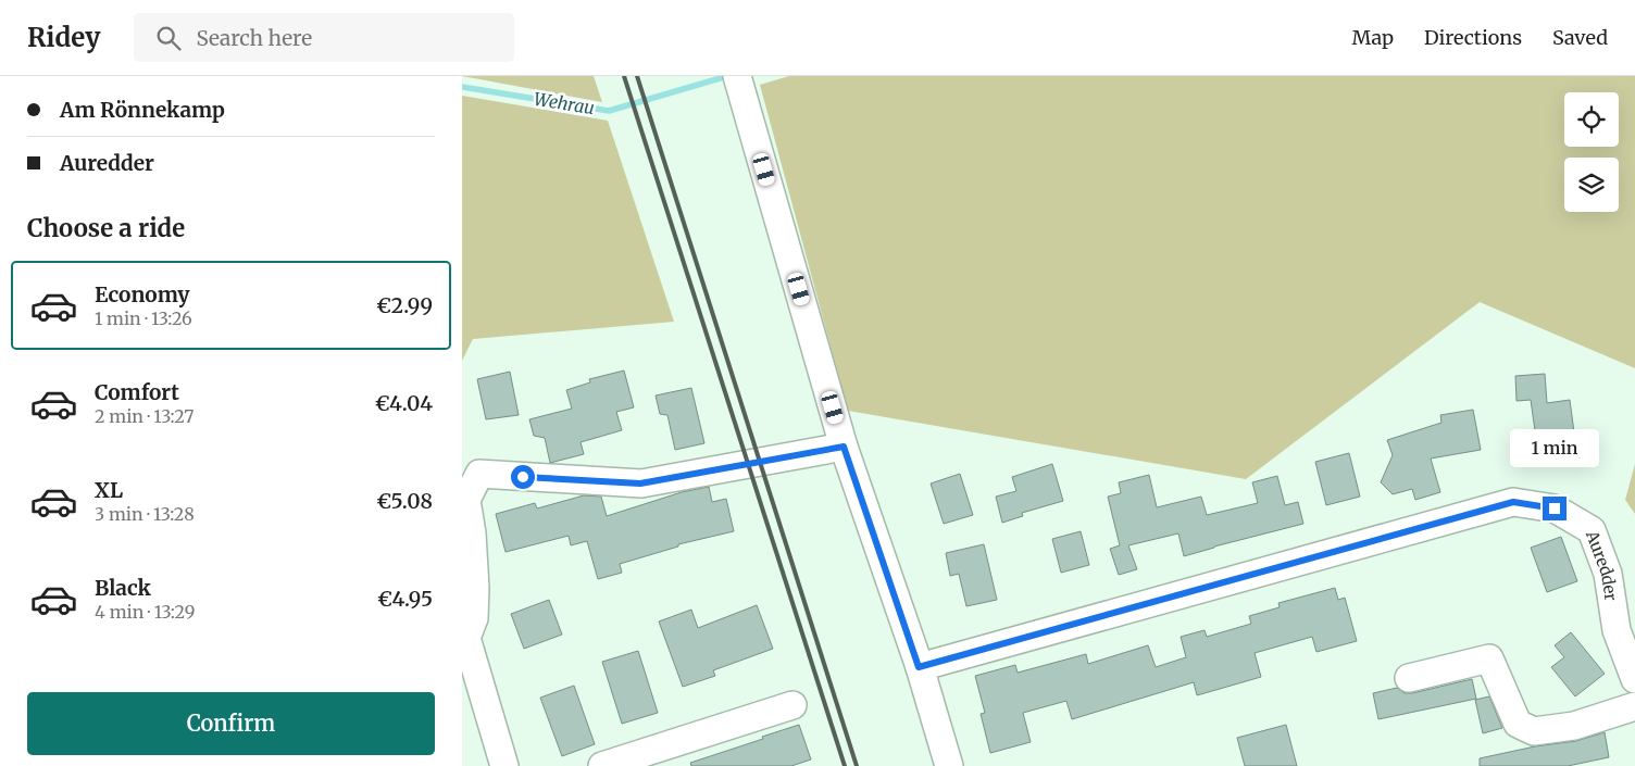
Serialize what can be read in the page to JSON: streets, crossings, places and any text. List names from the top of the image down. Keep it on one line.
{"streets":{"street":["Auredder"]},"water":["Wehrau"],"page":{"header":"Ridey","search":"Search here","nav":["Map","Directions","Saved"],"banner":["Am Rönnekamp","Auredder"],"heading":"Choose a ride","list":[{"name":"Economy","note":"1 min · 13:26","value":"€2.99"},{"name":"Comfort","note":"2 min · 13:27","value":"€4.04"},{"name":"XL","note":"3 min · 13:28","value":"€5.08"},{"name":"Black","note":"4 min · 13:29","value":"€4.95"}],"bubble":"1 min","buttons":"Confirm"}}
